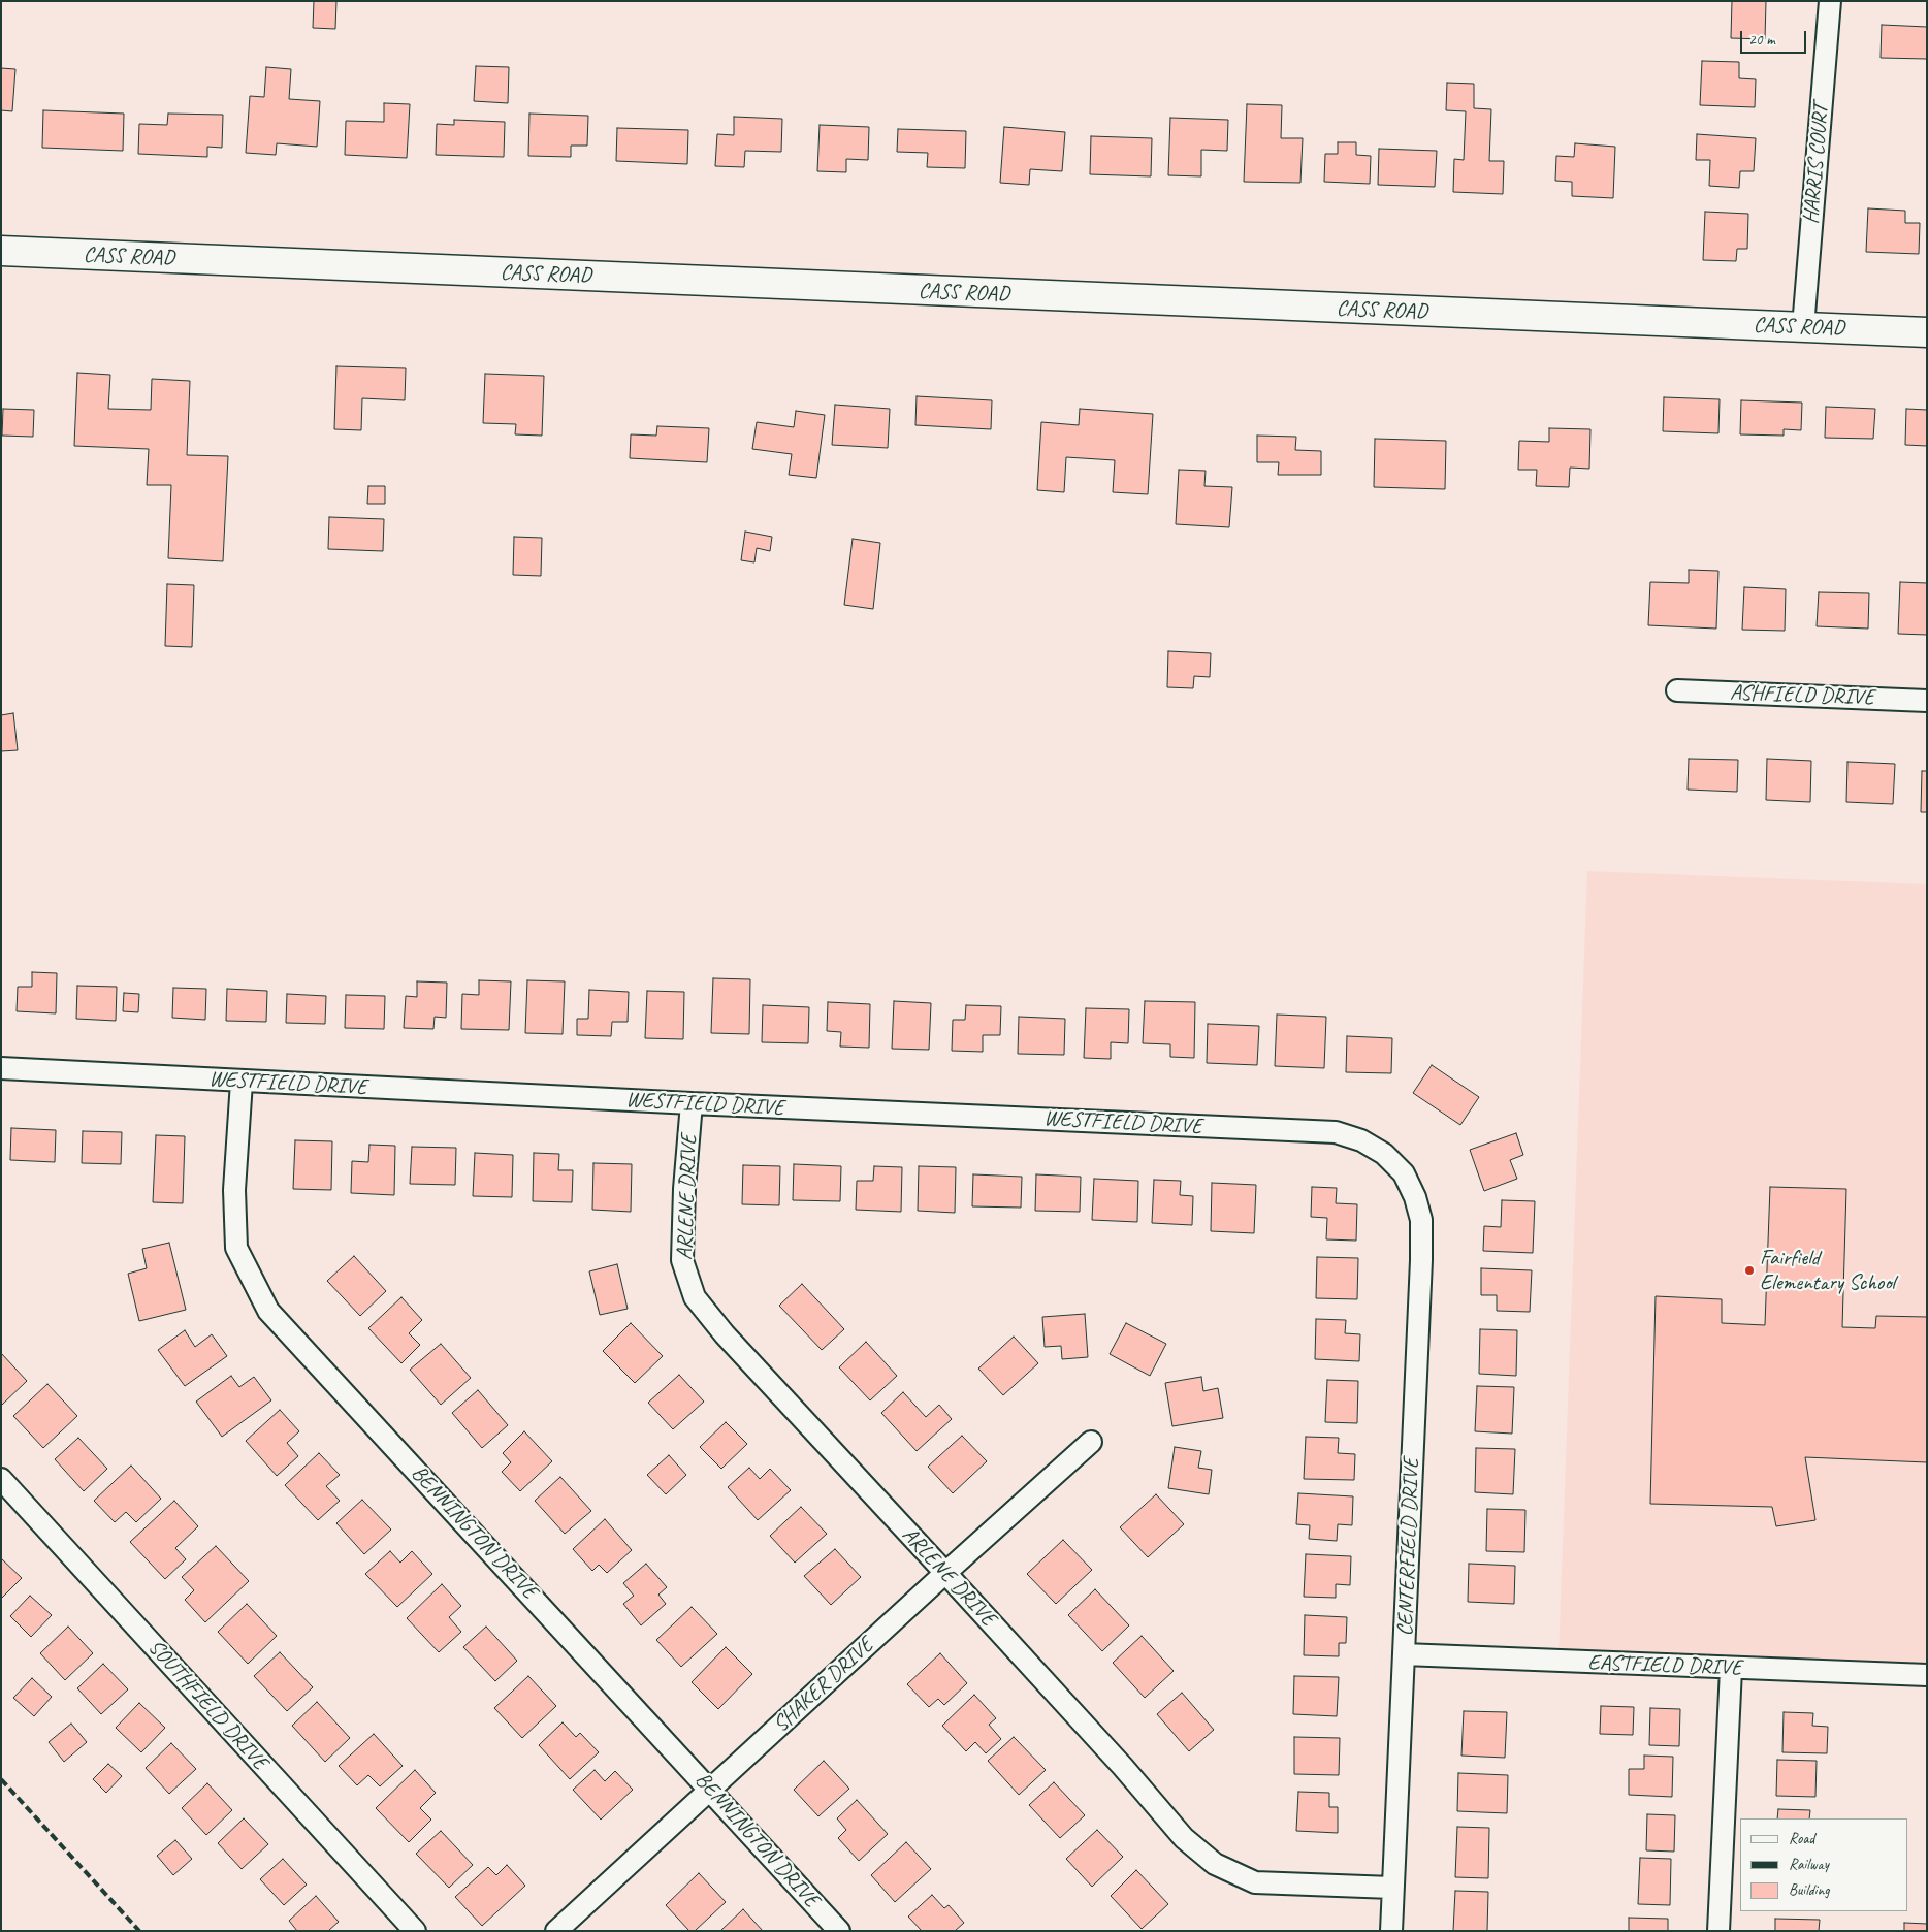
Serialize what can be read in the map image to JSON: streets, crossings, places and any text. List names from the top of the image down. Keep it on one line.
{"streets":{"street":["HARRIS COURT","CASS ROAD","ASHFIELD DRIVE","WESTFIELD DRIVE","ARLENE DRIVE","BENNINGTON DRIVE","CENTERFIELD DRIVE","EASTFIELD DRIVE","SHAKER DRIVE","SOUTHFIELD DRIVE"]},"crossings":[["HARRIS COURT","CASS ROAD"],["WESTFIELD DRIVE","ARLENE DRIVE"],["WESTFIELD DRIVE","BENNINGTON DRIVE"],["WESTFIELD DRIVE","CENTERFIELD DRIVE"],["ARLENE DRIVE","CENTERFIELD DRIVE"],["ARLENE DRIVE","SHAKER DRIVE"],["BENNINGTON DRIVE","SHAKER DRIVE"],["CENTERFIELD DRIVE","EASTFIELD DRIVE"]],"places":["Fairfield Elementary School"],"legend":["Road","Railway","Building"],"scale_bar":"20 m"}
